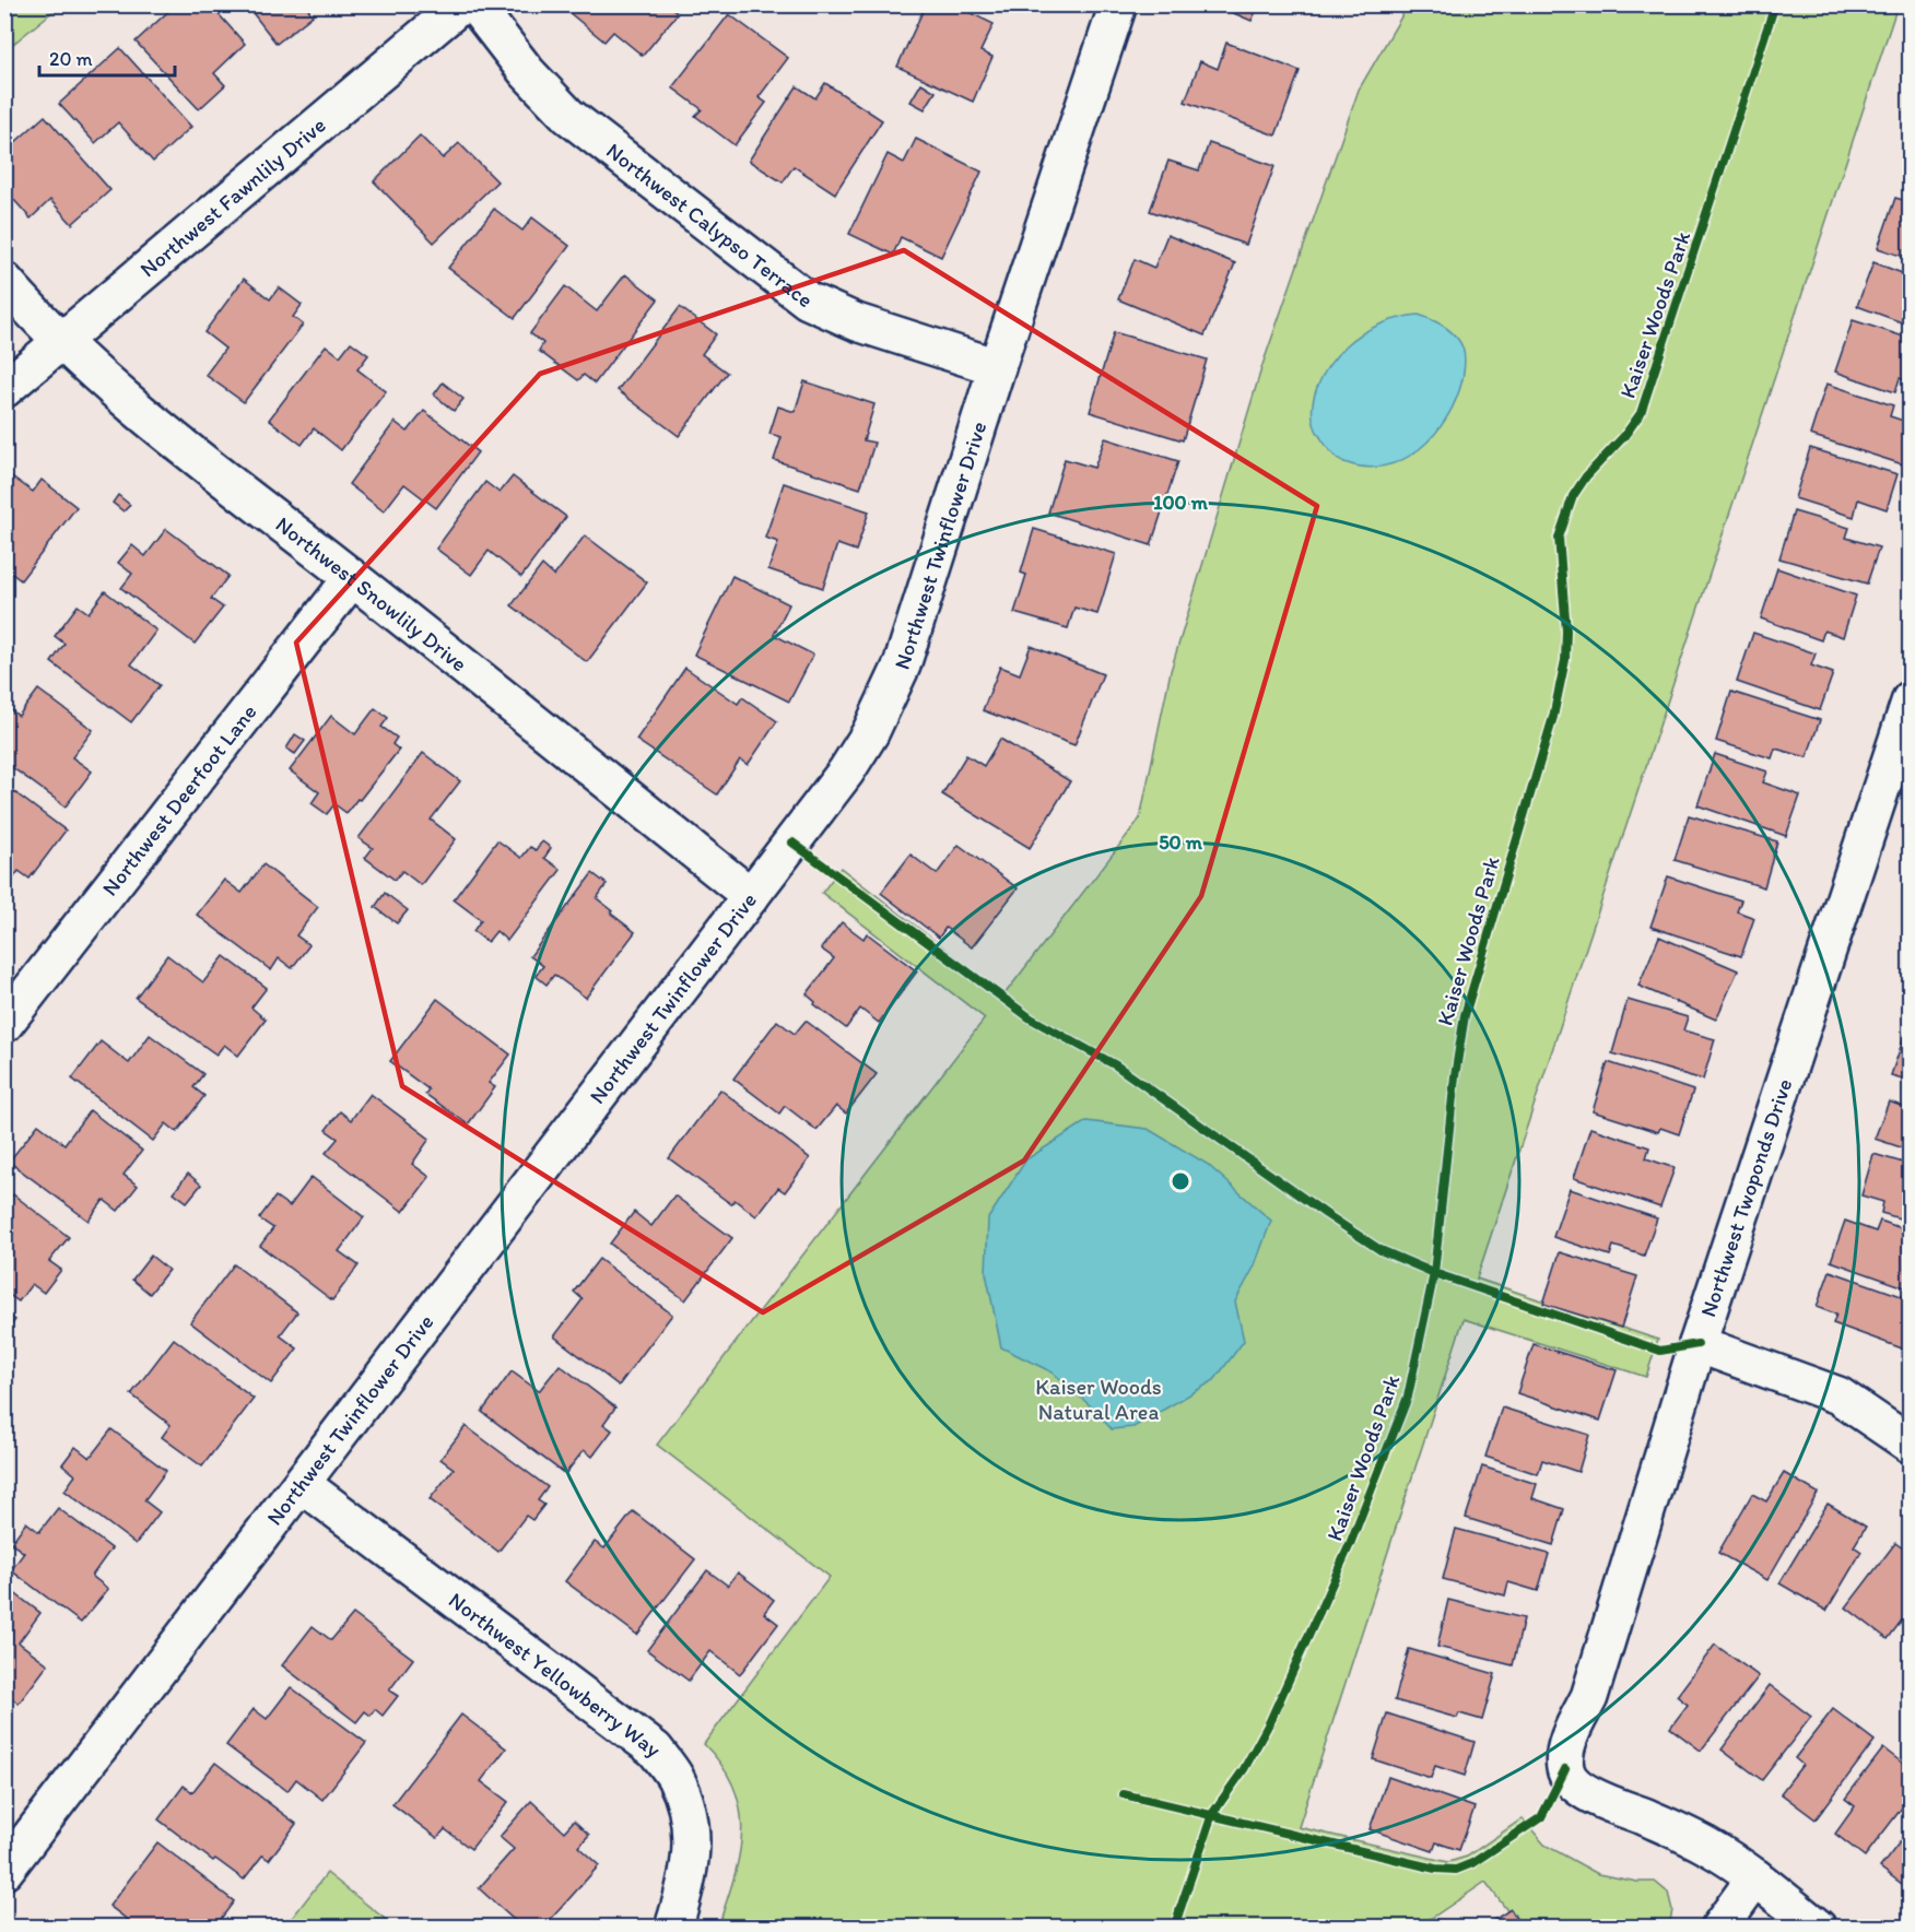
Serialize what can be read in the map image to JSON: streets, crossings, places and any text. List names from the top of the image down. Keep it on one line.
{"streets":{"street":["Northwest Fawnlily Drive","Northwest Calypso Terrace","Northwest Twinflower Drive","Northwest Snowlily Drive","Northwest Deerfoot Lane","Northwest Twoponds Drive","Northwest Yellowberry Way"],"cycle path":["Kaiser Woods Park"]},"crossings":[["Northwest Fawnlily Drive","Northwest Snowlily Drive"],["Northwest Calypso Terrace","Northwest Twinflower Drive"],["Northwest Twinflower Drive","Northwest Snowlily Drive"],["Northwest Twinflower Drive","Northwest Yellowberry Way"],["Northwest Snowlily Drive","Northwest Deerfoot Lane"]],"parks":["Kaiser Woods Natural Area"],"scale_bar":"20 m","rings":["100 m","50 m"]}
